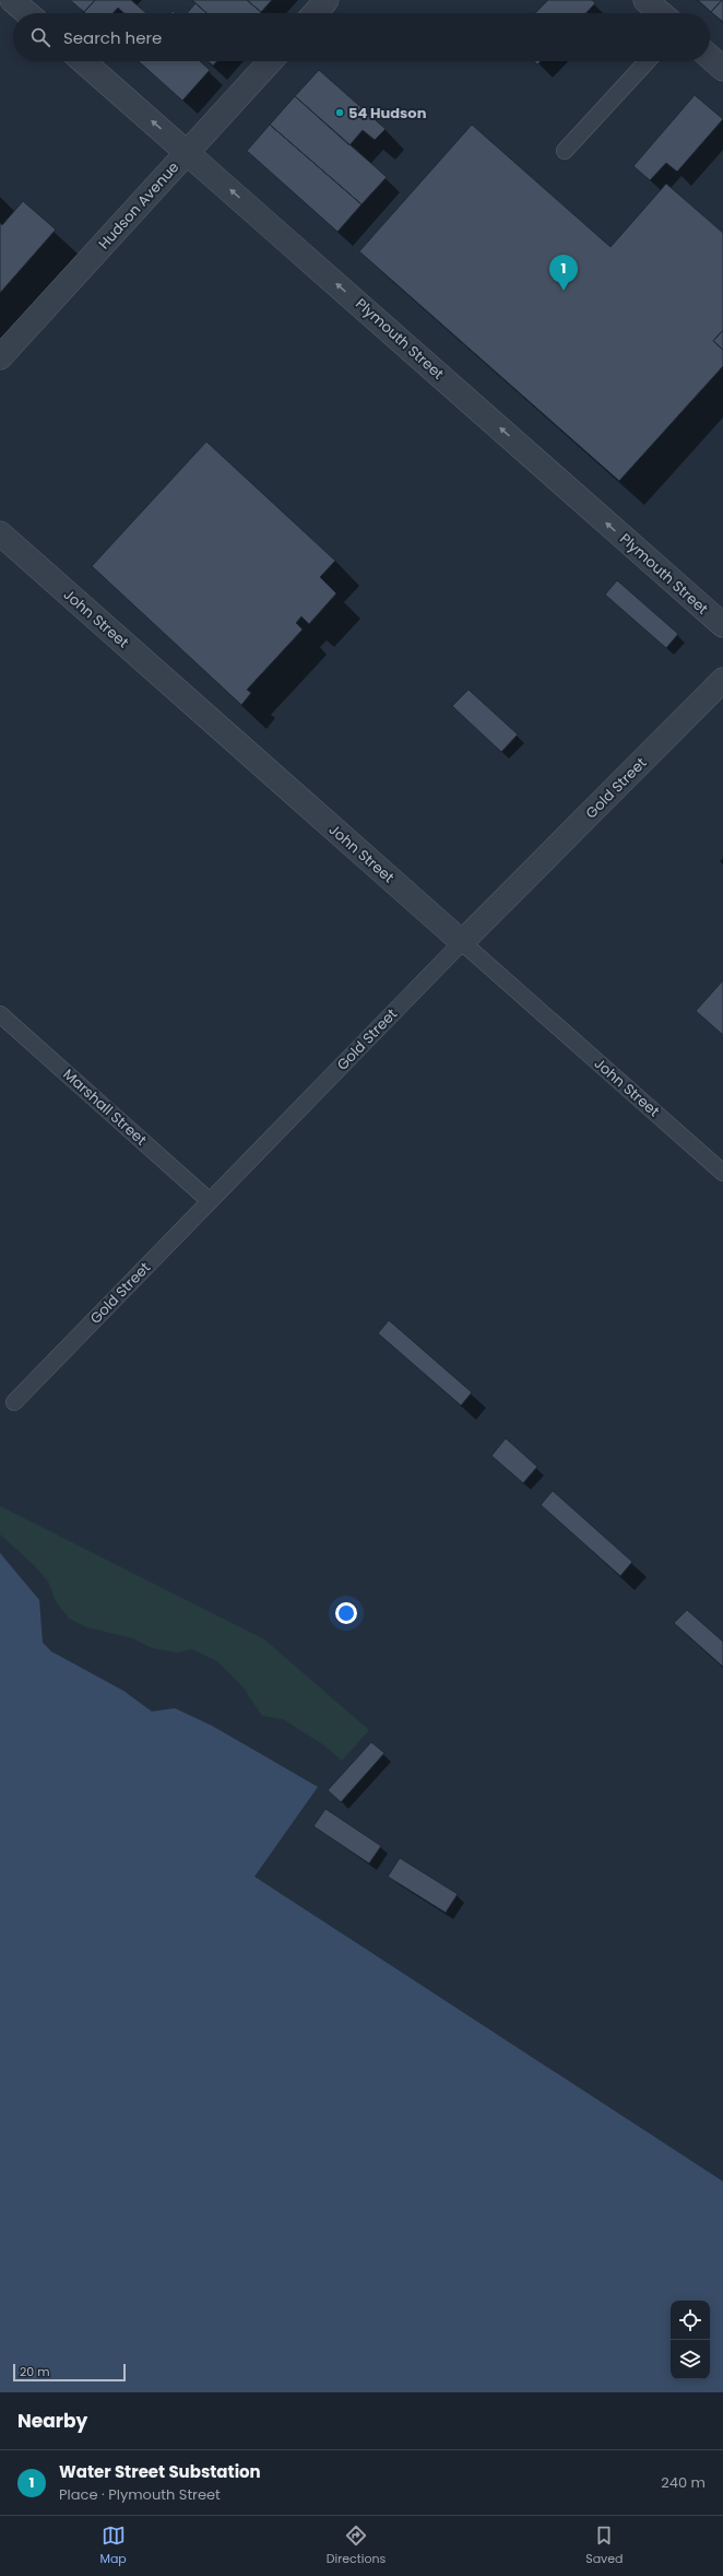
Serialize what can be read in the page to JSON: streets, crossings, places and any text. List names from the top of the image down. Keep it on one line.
{"streets":{"street":["Hudson Avenue","Plymouth Street","John Street","Gold Street"],"lane":["Marshall Street"]},"crossings":[["Hudson Avenue","Plymouth Street"],["John Street","Gold Street"],["Gold Street","Marshall Street"]],"one_way":["Plymouth Street"],"places":["54 Hudson"],"scale_bar":"20 m","page":{"search":"Search here","pins":"1","scale":"20 m","heading":"Nearby","list":[{"mark":"1","name":"Water Street Substation","note":"Place · Plymouth Street","value":"240 m"}],"nav":["Map","Directions","Saved"]}}
